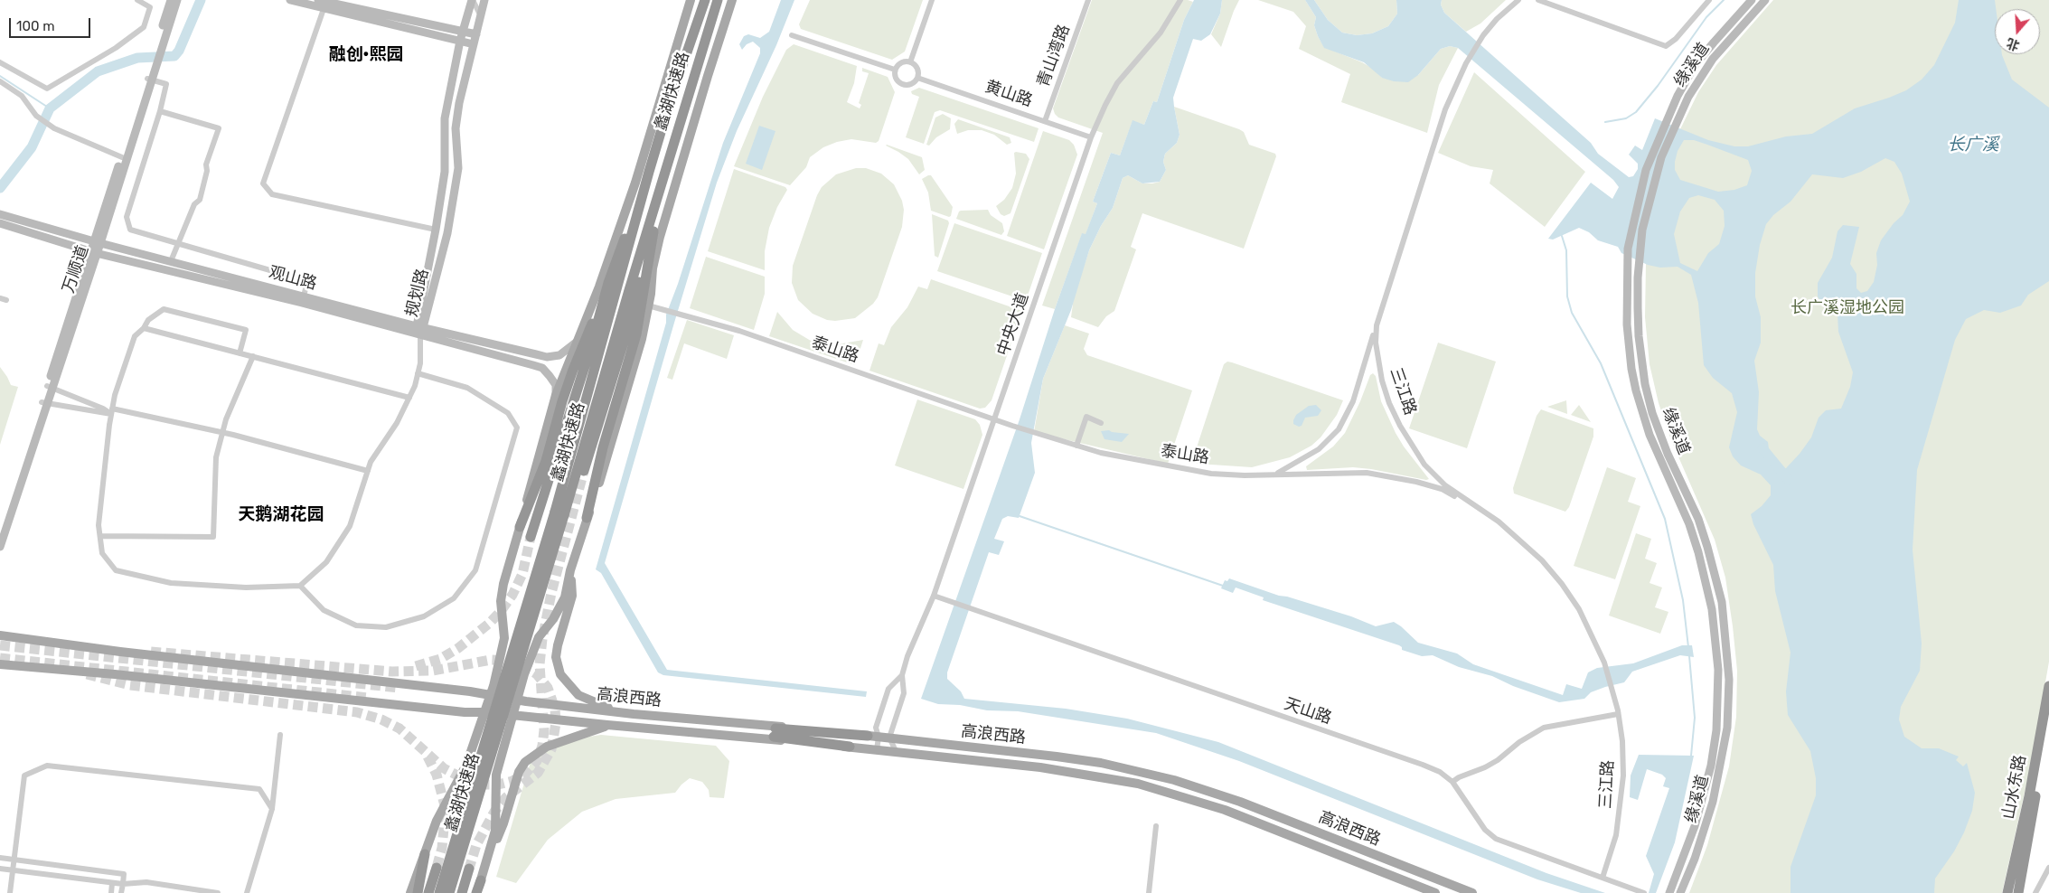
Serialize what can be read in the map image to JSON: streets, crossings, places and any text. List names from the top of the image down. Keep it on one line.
{"streets":{"highway":["蠡湖快速路","山水东路"],"main road":["缘溪道","万顺道","观山路","规划路","高浪西路"],"street":["青山湾路","黄山路","中央大道","泰山路","三江路","天山路"]},"crossings":[["青山湾路","黄山路"],["黄山路","中央大道"],["万顺道","观山路"],["观山路","规划路"],["中央大道","泰山路"],["中央大道","天山路"],["泰山路","三江路"],["三江路","天山路"]],"districts":["融创·熙园","天鹅湖花园"],"water":["长广溪"],"parks":["长广溪湿地公园"],"scale_bar":"100 m","north":"bottom"}
